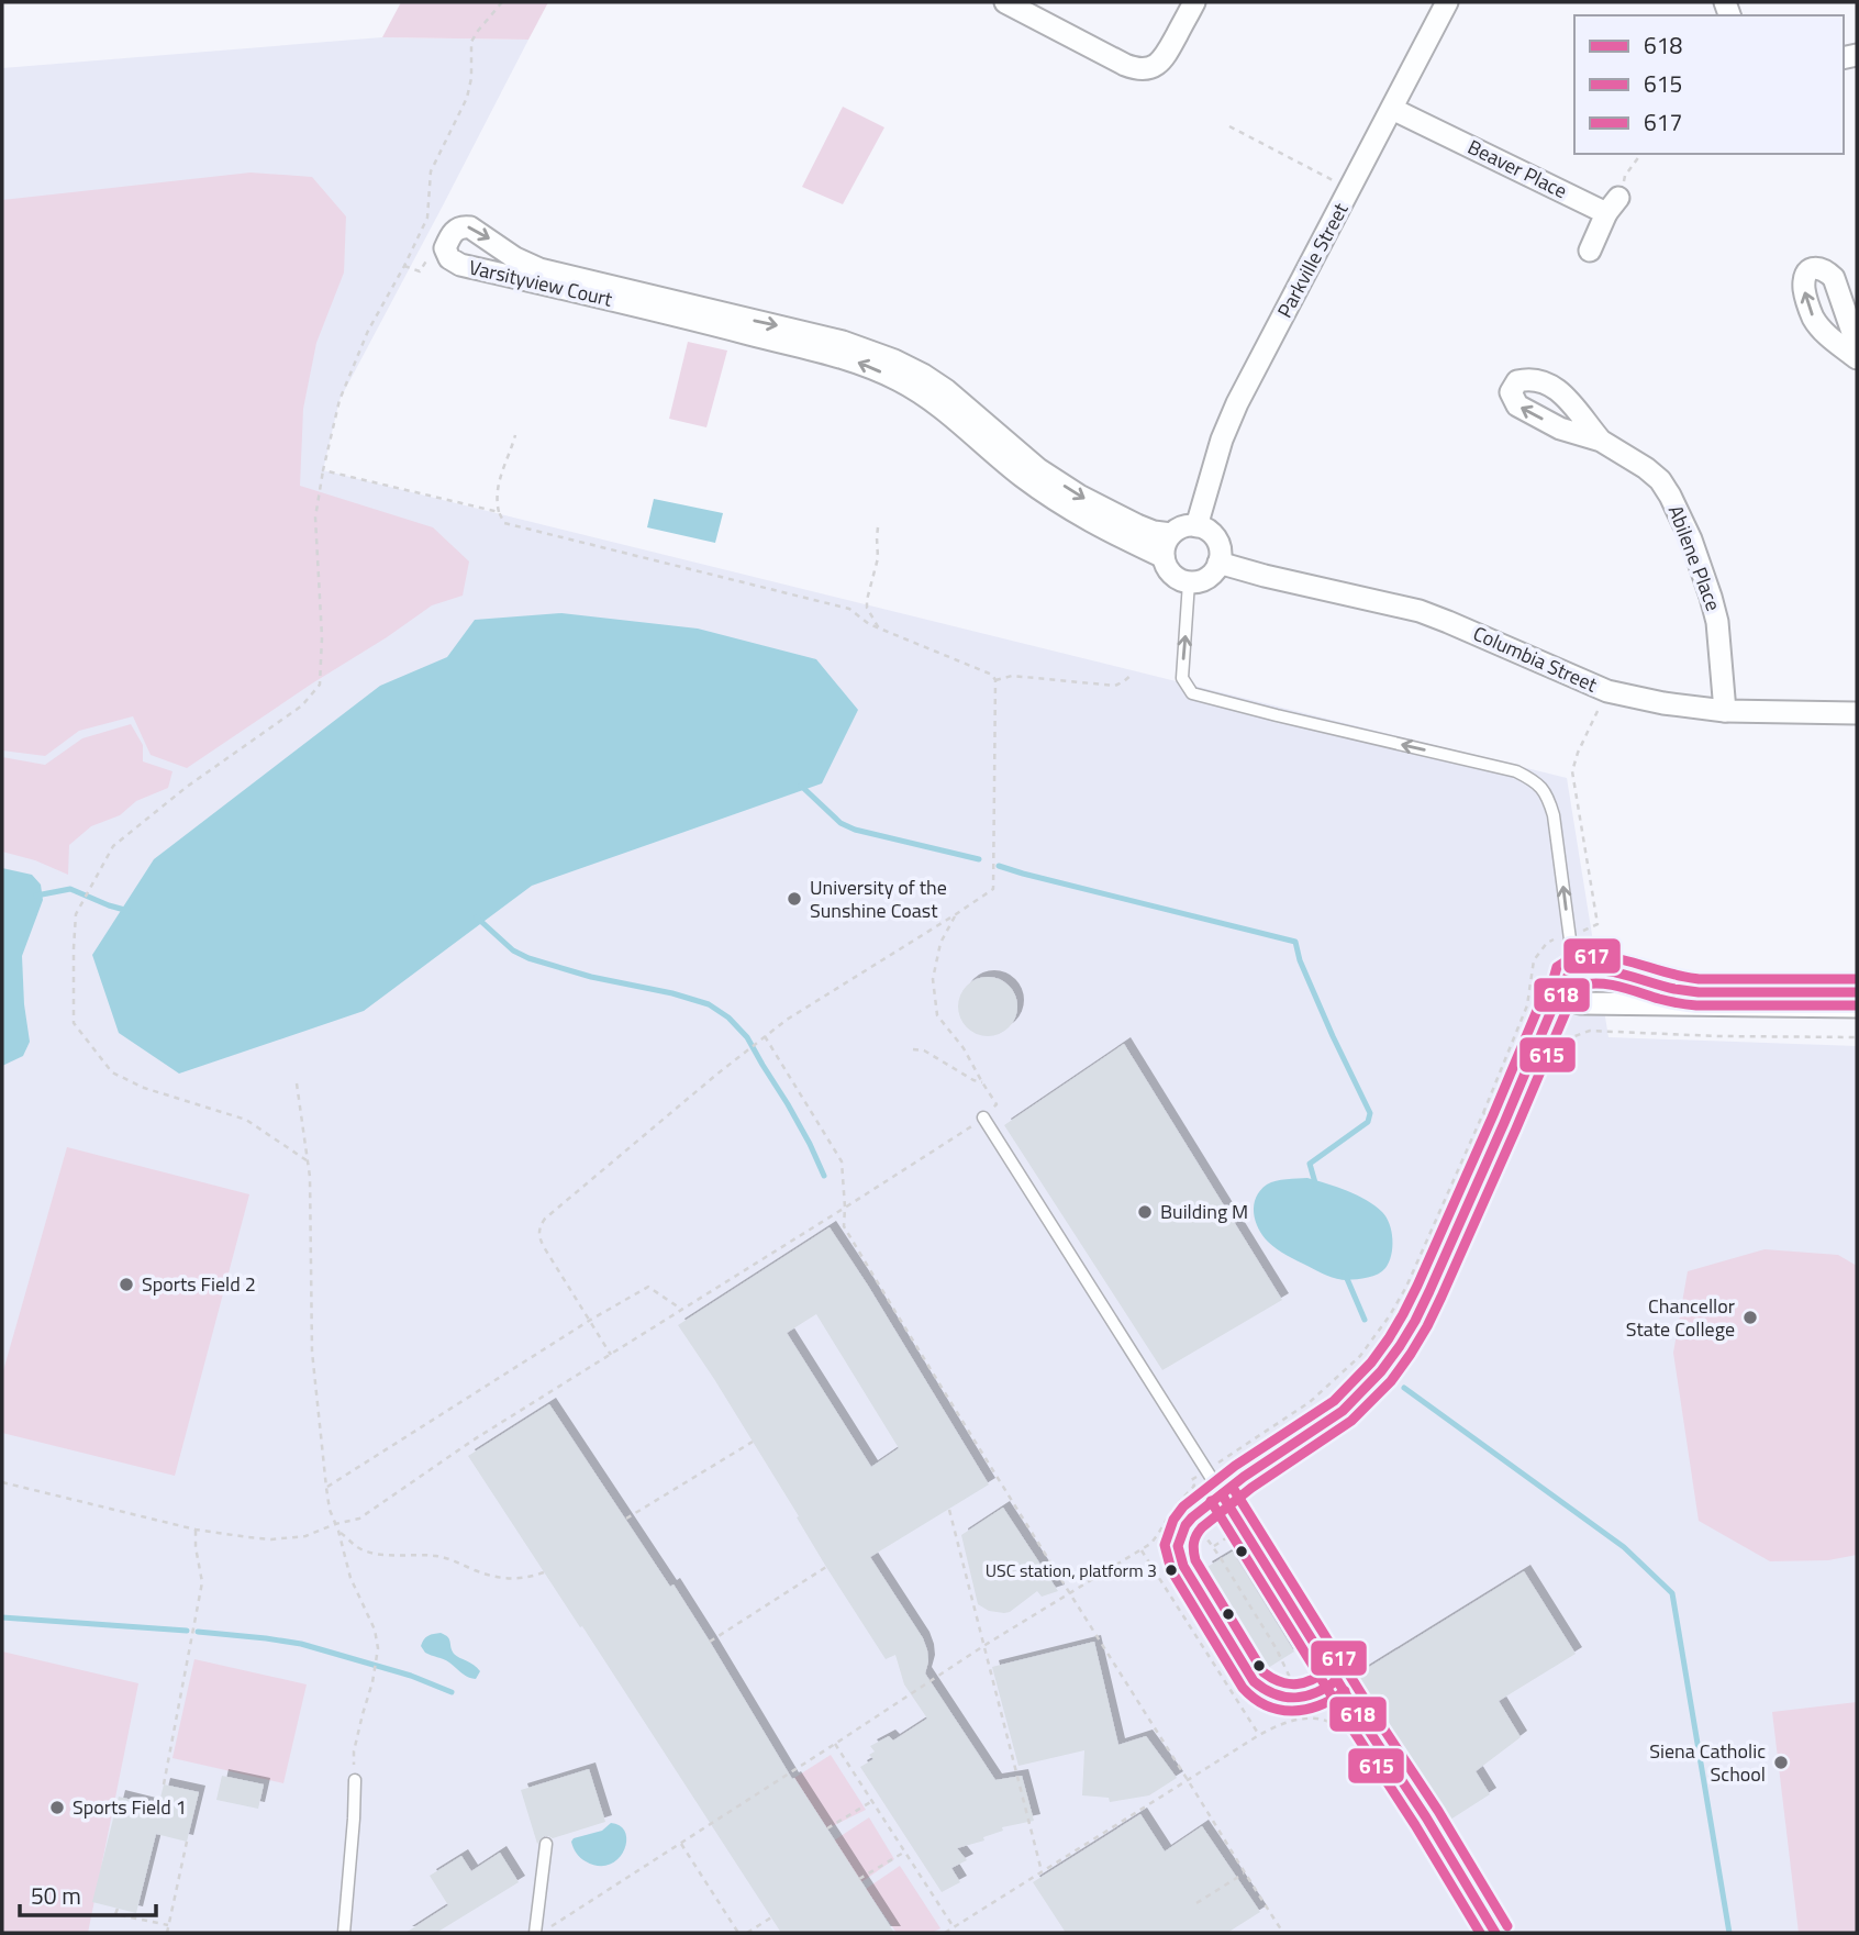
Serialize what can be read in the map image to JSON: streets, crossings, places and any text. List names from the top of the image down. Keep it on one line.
{"streets":{"street":["Beaver Place","Parkville Street","Varsityview Court","Abilene Place","Columbia Street"]},"crossings":[["Beaver Place","Parkville Street"],["Parkville Street","Varsityview Court"],["Parkville Street","Columbia Street"],["Varsityview Court","Columbia Street"],["Abilene Place","Columbia Street"]],"places":["University of the Sunshine Coast","Building M","Sports Field 2","Chancellor State College","USC station, platform 3","Siena Catholic School","Sports Field 1"],"lines":["transit line 617","transit line 618","transit line 615"],"legend":["618","615","617"],"scale_bar":"50 m"}
